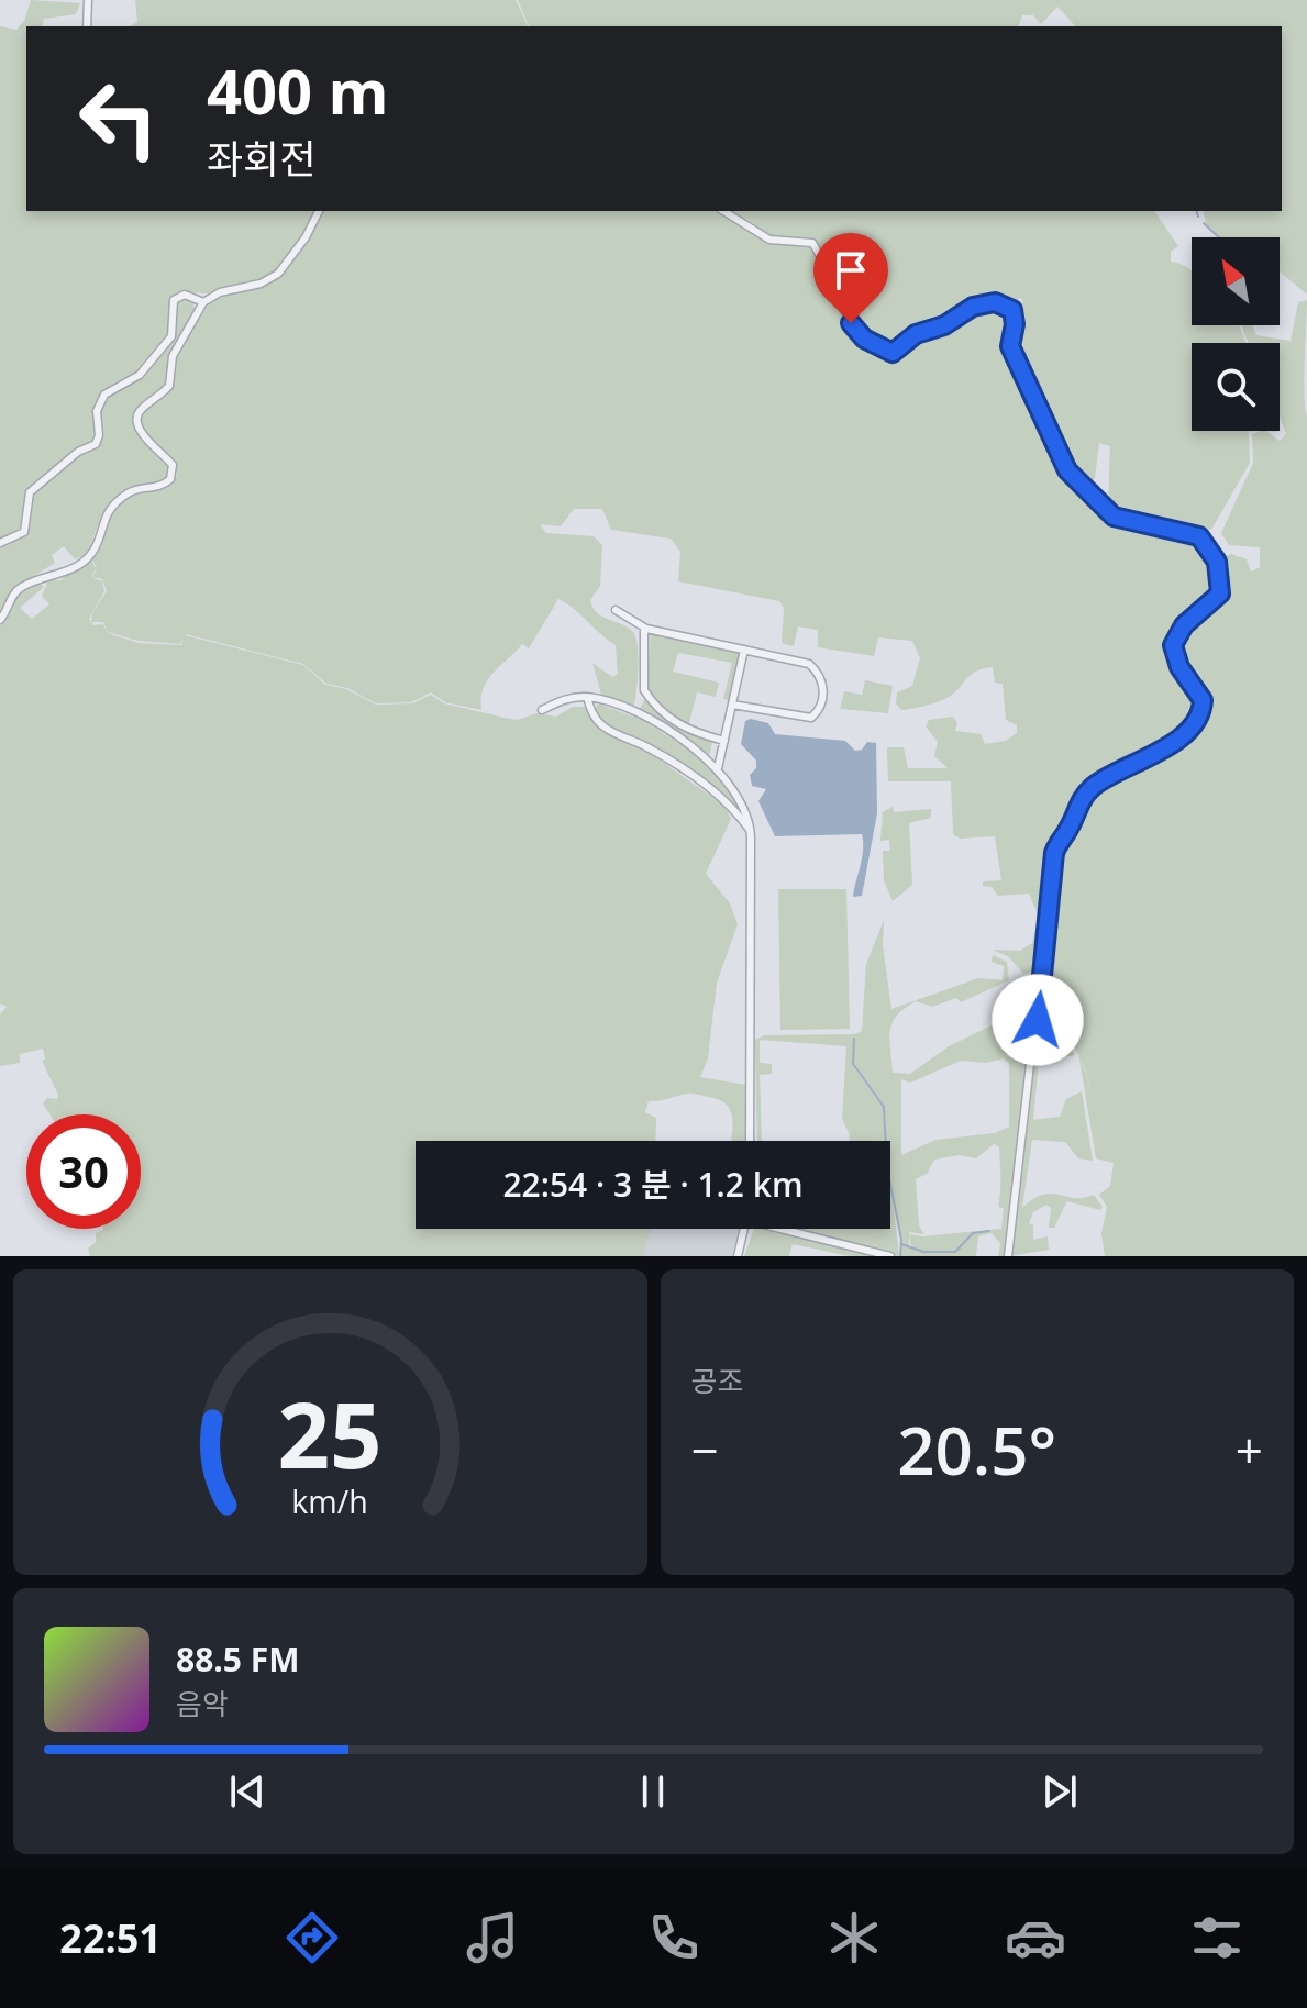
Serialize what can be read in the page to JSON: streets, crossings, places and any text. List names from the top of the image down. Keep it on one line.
{"north":"top left","page":{"turn":["400 m","좌회전"],"limit":"30","trip":"22:54 · 3 분 · 1.2 km","tile":"공조","heat":["−","20.5°","+"],"song":["88.5 FM","음악"],"tabs":"22:51","gauge":["25","km/h"]}}
